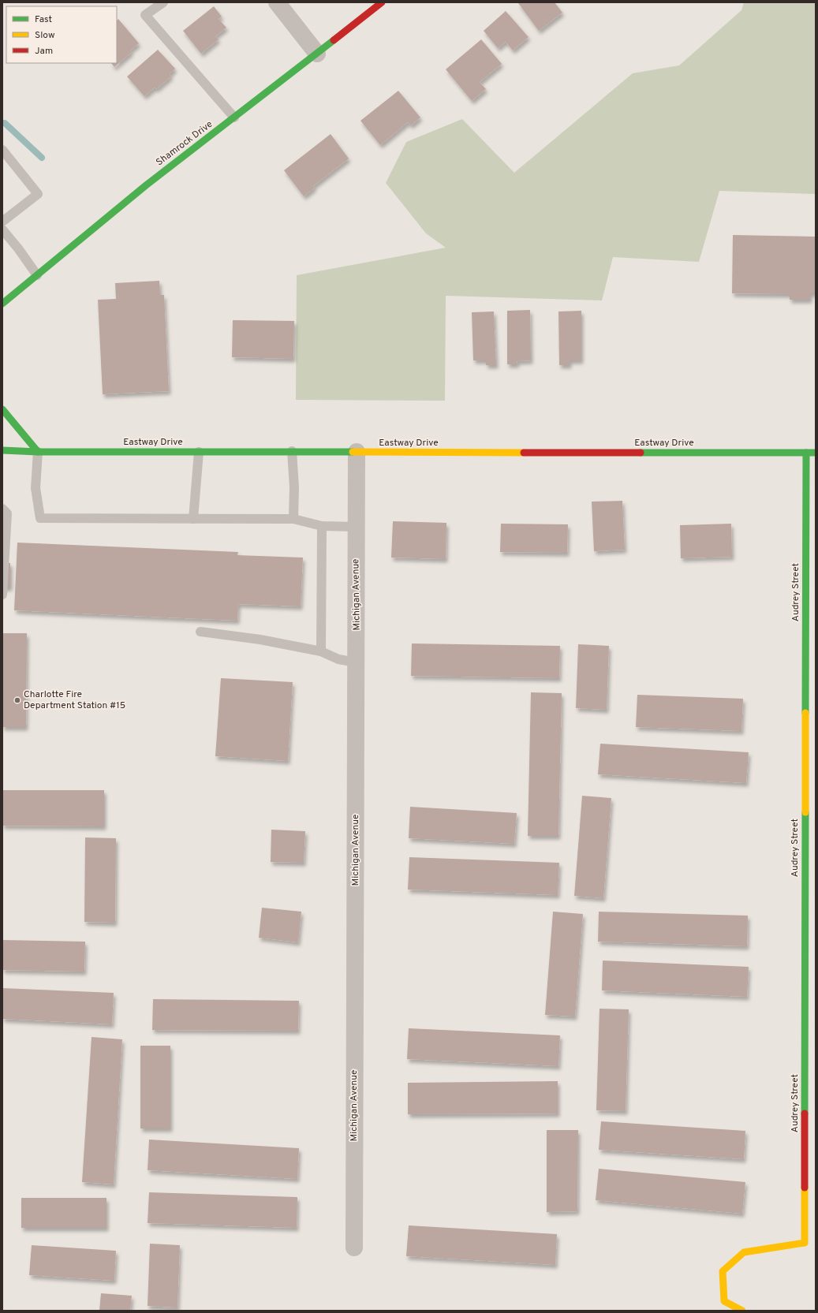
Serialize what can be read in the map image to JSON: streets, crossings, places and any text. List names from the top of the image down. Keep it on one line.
{"streets":{"street":["Shamrock Drive","Eastway Drive","Audrey Street","Michigan Avenue"]},"crossings":[["Eastway Drive","Audrey Street"],["Eastway Drive","Michigan Avenue"]],"places":["Charlotte Fire Department Station #15"],"legend":["Fast","Slow","Jam"]}
